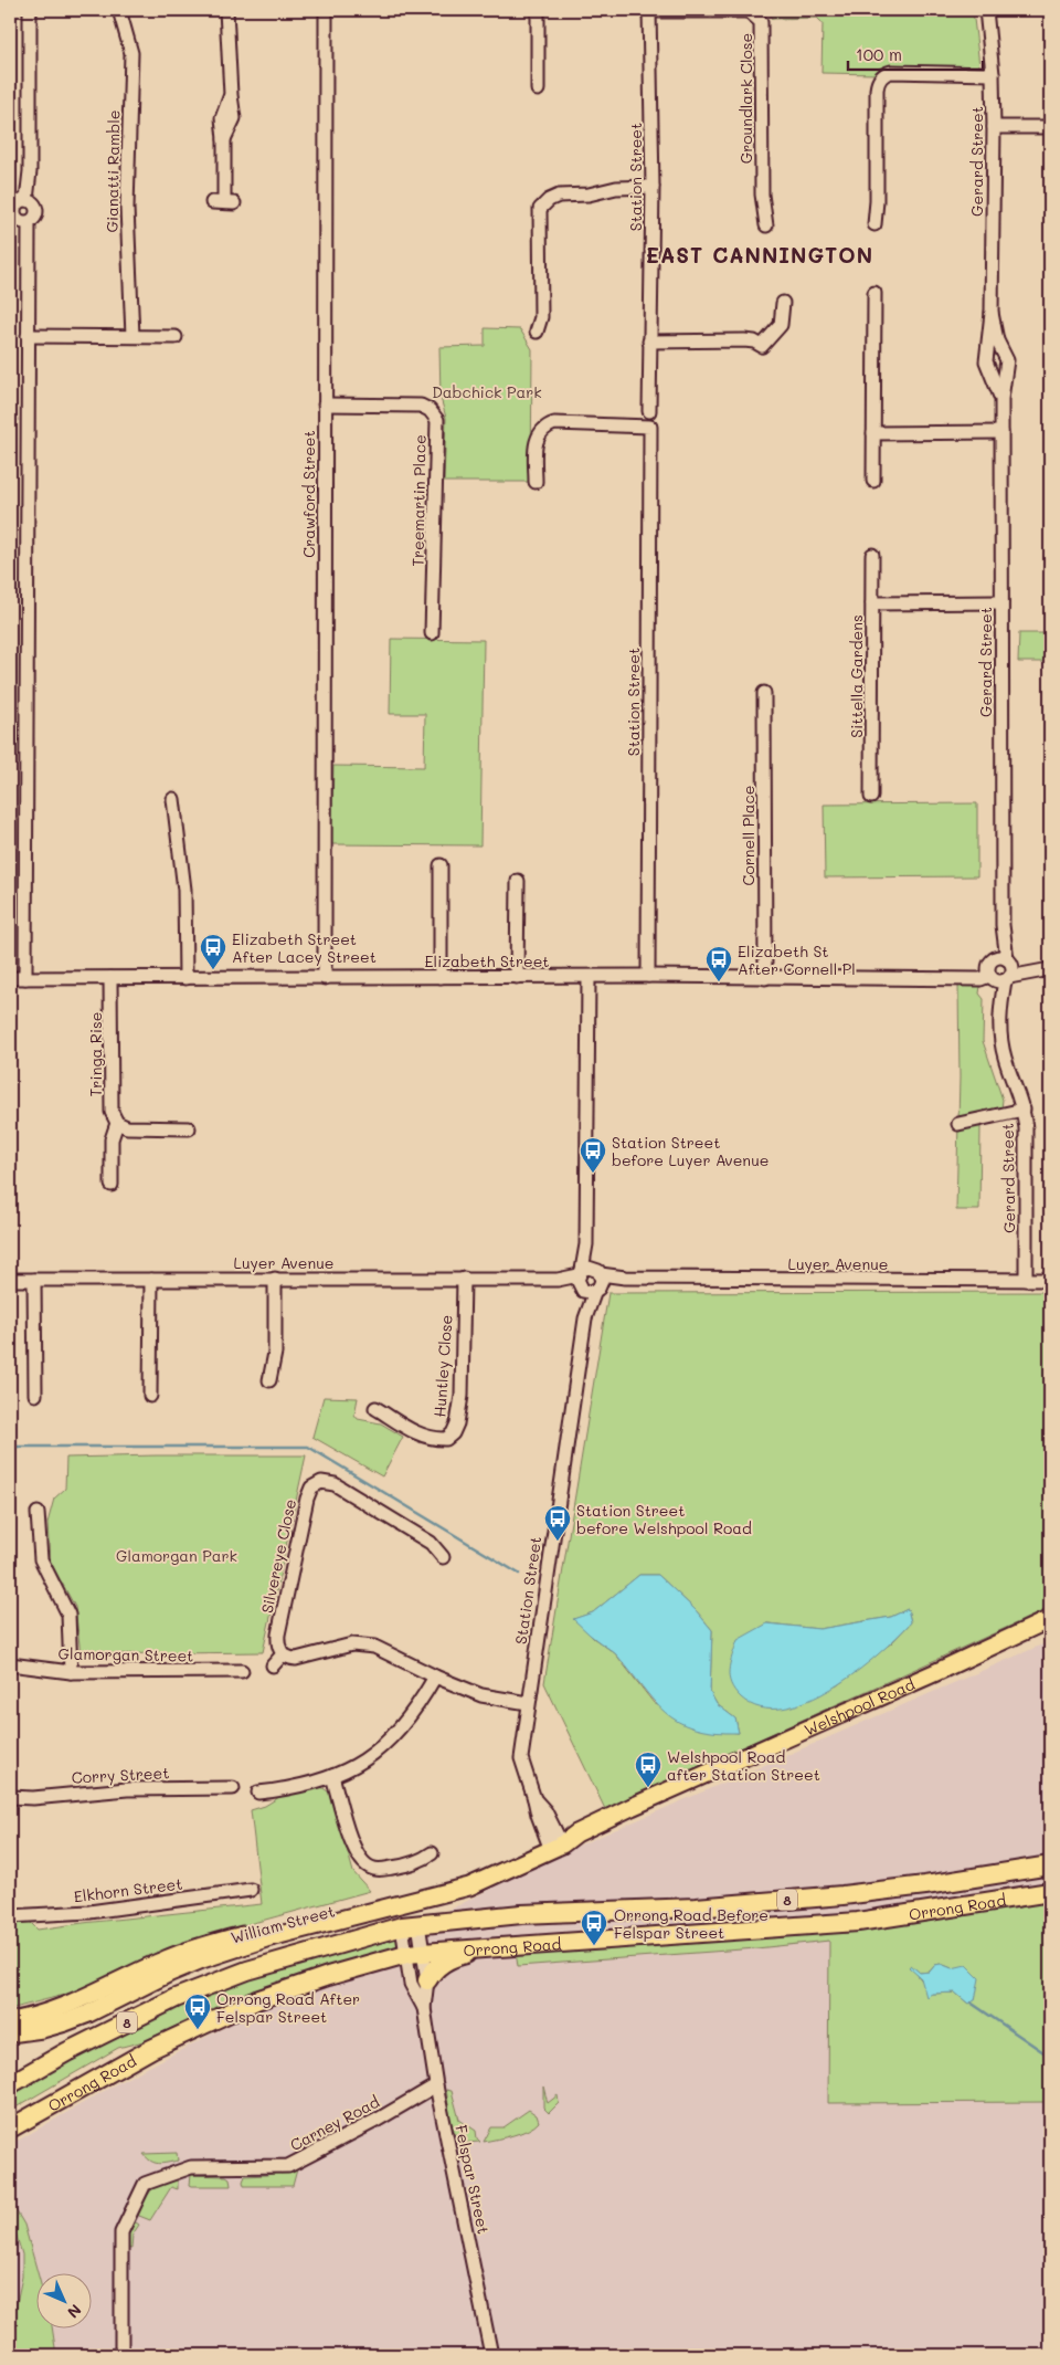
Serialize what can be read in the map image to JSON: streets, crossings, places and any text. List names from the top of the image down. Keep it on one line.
{"streets":{"highway":["8","Orrong Road"],"main road":["Welshpool Road","William Street"],"street":["Groundlark Close","Gerard Street","Gianatti Ramble","Station Street","Crawford Street","Treemartin Place","Sittella Gardens","Cornell Place","Elizabeth Street","Tringa Rise","Luyer Avenue","Huntley Close","Silvereye Close","Glamorgan Street","Corry Street","Elkhorn Street","Carney Road","Felspar Street"]},"crossings":[["Groundlark Close","Station Street"],["Gerard Street","Elizabeth Street"],["Gerard Street","Luyer Avenue"],["Station Street","Elizabeth Street"],["Station Street","Luyer Avenue"],["Station Street","Welshpool Road"],["Station Street","William Street"],["Crawford Street","Treemartin Place"],["Crawford Street","Elizabeth Street"],["Cornell Place","Elizabeth Street"],["Elizabeth Street","Tringa Rise"],["Luyer Avenue","Huntley Close"],["Welshpool Road","William Street"],["Orrong Road","Felspar Street"],["Carney Road","Felspar Street"]],"districts":["EAST CANNINGTON"],"parks":["Dabchick Park","Glamorgan Park"],"places":{"bus stop":["Elizabeth Street After Lacey Street","Elizabeth St After Cornell Pl","Station Street before Luyer Avenue","Station Street before Welshpool Road","Welshpool Road after Station Street","Orrong Road Before Felspar Street","Orrong Road After Felspar Street"]},"scale_bar":"100 m","north":"bottom right"}
